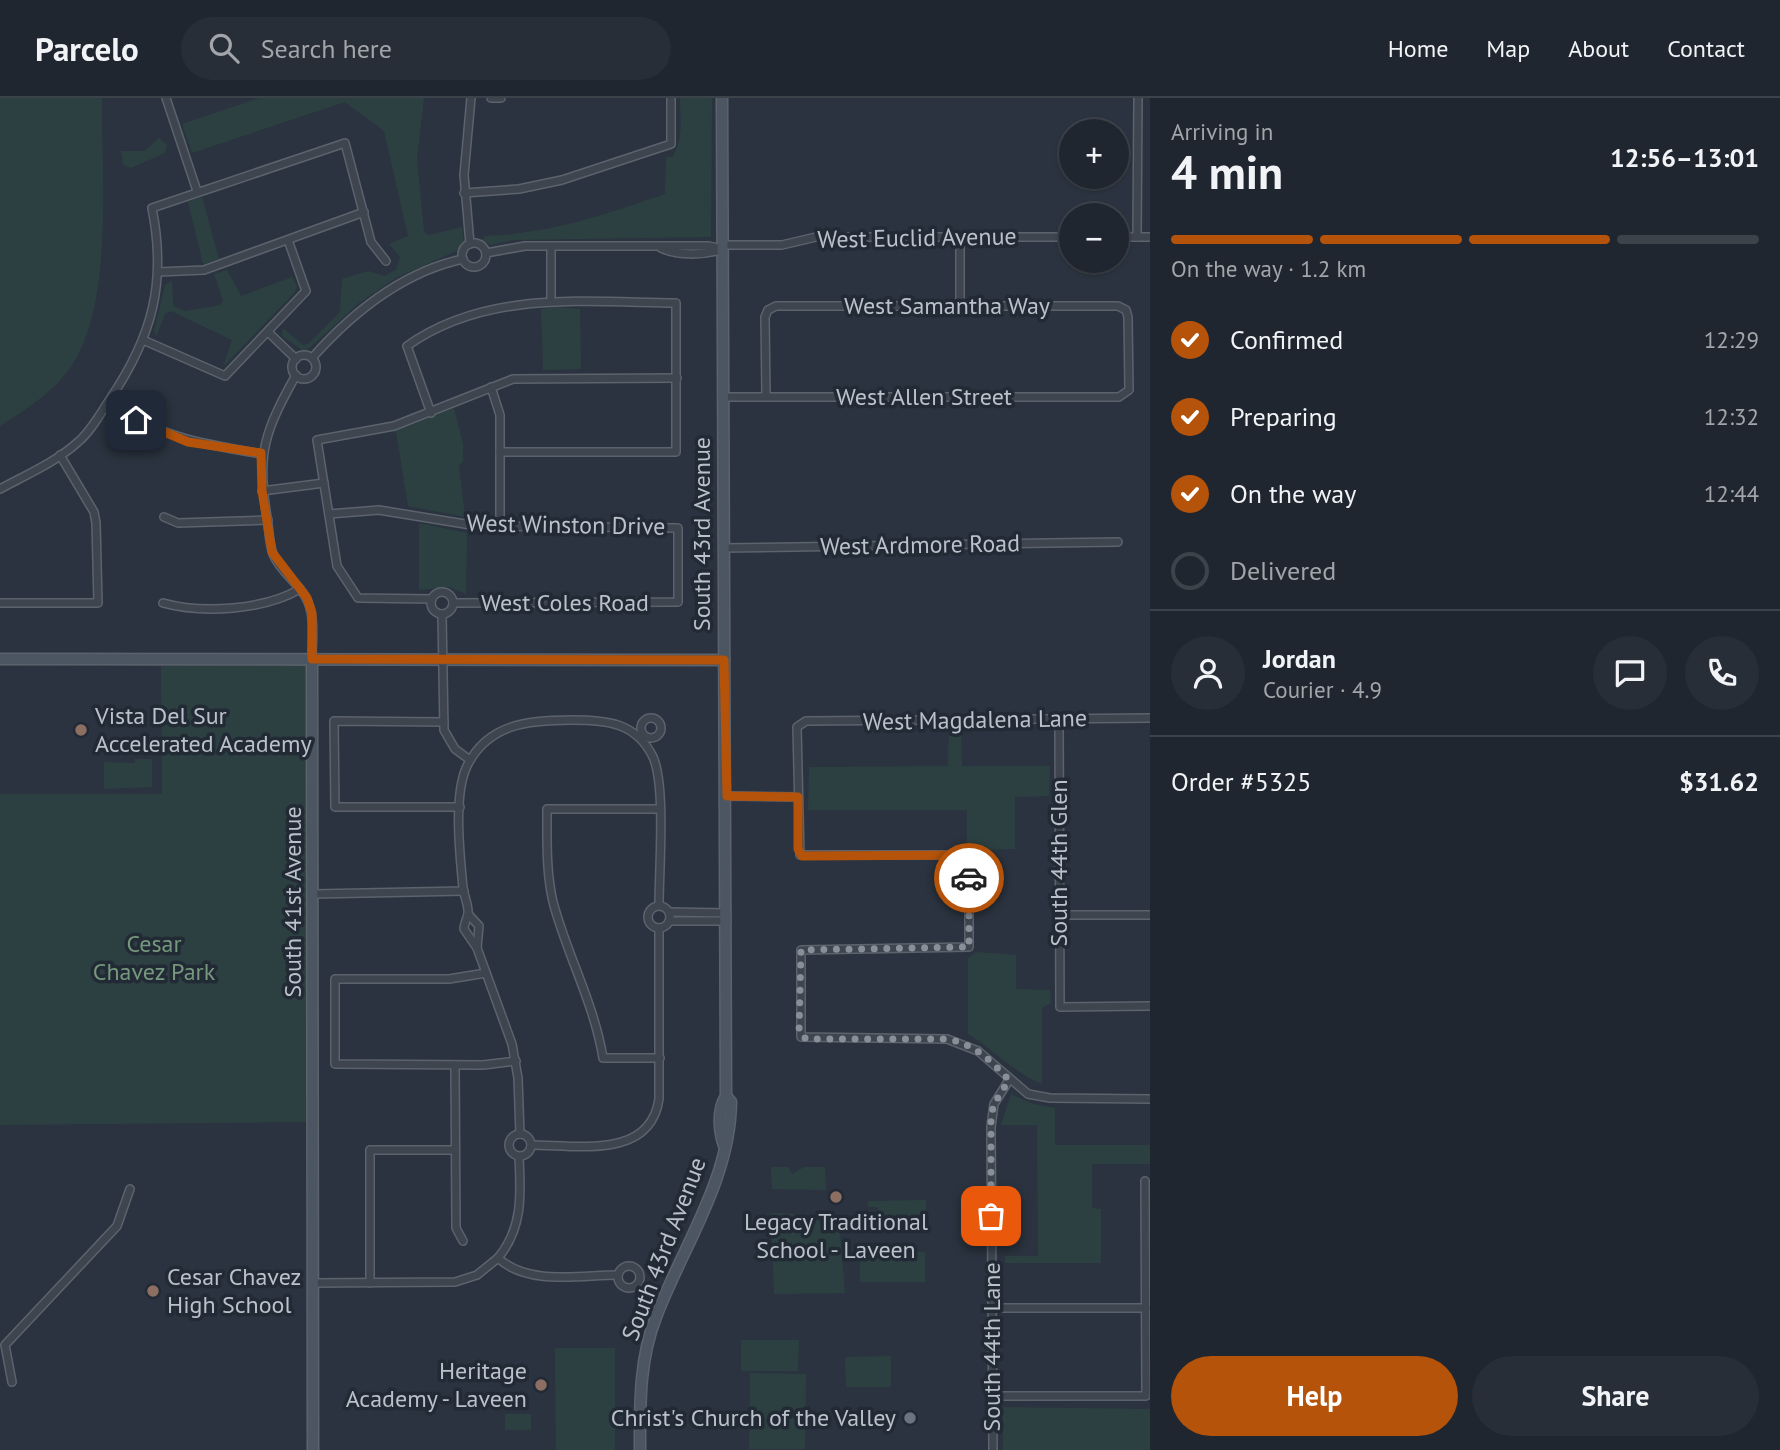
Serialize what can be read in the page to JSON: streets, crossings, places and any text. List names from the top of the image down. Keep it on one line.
{"streets":{"street":["West Euclid Avenue","West Samantha Way","West Allen Street","West Winston Drive","South 43rd Avenue","West Ardmore Road","West Coles Road","West Magdalena Lane","South 44th Glen","South 41st Avenue","South 44th Lane"]},"crossings":[["West Euclid Avenue","South 43rd Avenue"],["West Euclid Avenue","South 41st Avenue"],["West Samantha Way","West Allen Street"],["West Allen Street","South 43rd Avenue"],["West Winston Drive","West Coles Road"],["South 43rd Avenue","West Ardmore Road"],["West Magdalena Lane","South 44th Glen"]],"parks":["Cesar Chavez Park"],"places":["Vista Del Sur Accelerated Academy","Legacy Traditional School - Laveen","Cesar Chavez High School","Heritage Academy - Laveen","Christ's Church of the Valley"],"page":{"header":"Parcelo","search":"Search here","nav":["Home","Map","About","Contact"],"heading":["4 min","Arriving in","12:56–13:01"],"panel":["Jordan","Courier · 4.9","Order #5325","$31.62"],"map_buttons":["+","−"],"bar":"On the way · 1.2 km","list":[["Confirmed","12:29"],["Preparing","12:32"],["On the way","12:44"],"Delivered"],"buttons":["Help","Share"]}}
